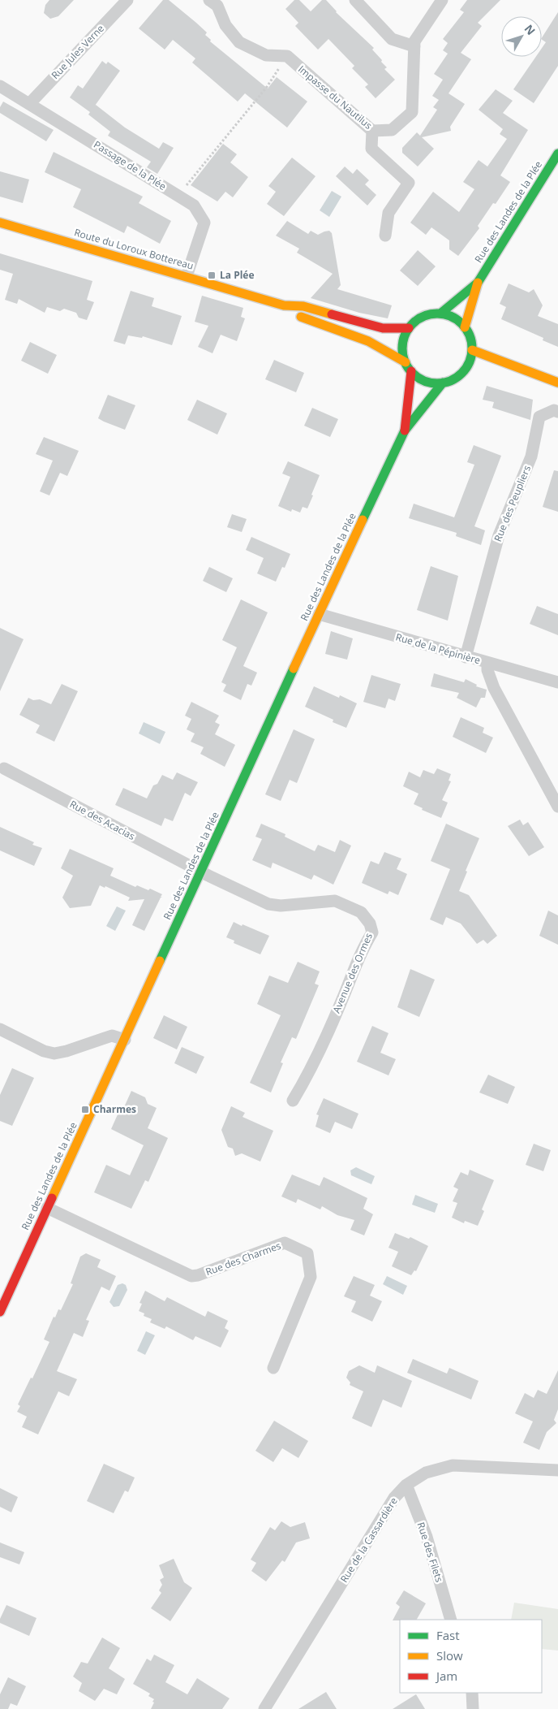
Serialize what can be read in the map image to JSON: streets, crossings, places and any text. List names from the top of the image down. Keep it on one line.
{"streets":{"street":["Rue Jules Verne","Impasse du Nautilus","Passage de la Plée","Rue des Landes de la Plée","Route du Loroux Bottereau","Rue des Peupliers","Rue de la Pépinière","Rue des Acacias","Avenue des Ormes","Rue des Charmes","Rue de la Cassardière","Rue des Filets"]},"crossings":[["Rue Jules Verne","Passage de la Plée"],["Passage de la Plée","Route du Loroux Bottereau"],["Rue des Landes de la Plée","Rue de la Pépinière"],["Rue des Landes de la Plée","Rue des Acacias"],["Rue des Landes de la Plée","Avenue des Ormes"],["Rue des Landes de la Plée","Rue des Charmes"],["Rue des Peupliers","Rue de la Pépinière"],["Rue des Acacias","Avenue des Ormes"],["Rue de la Cassardière","Rue des Filets"]],"places":{"transit":["La Plée","Charmes"]},"legend":["Fast","Slow","Jam"],"north":"top right"}
